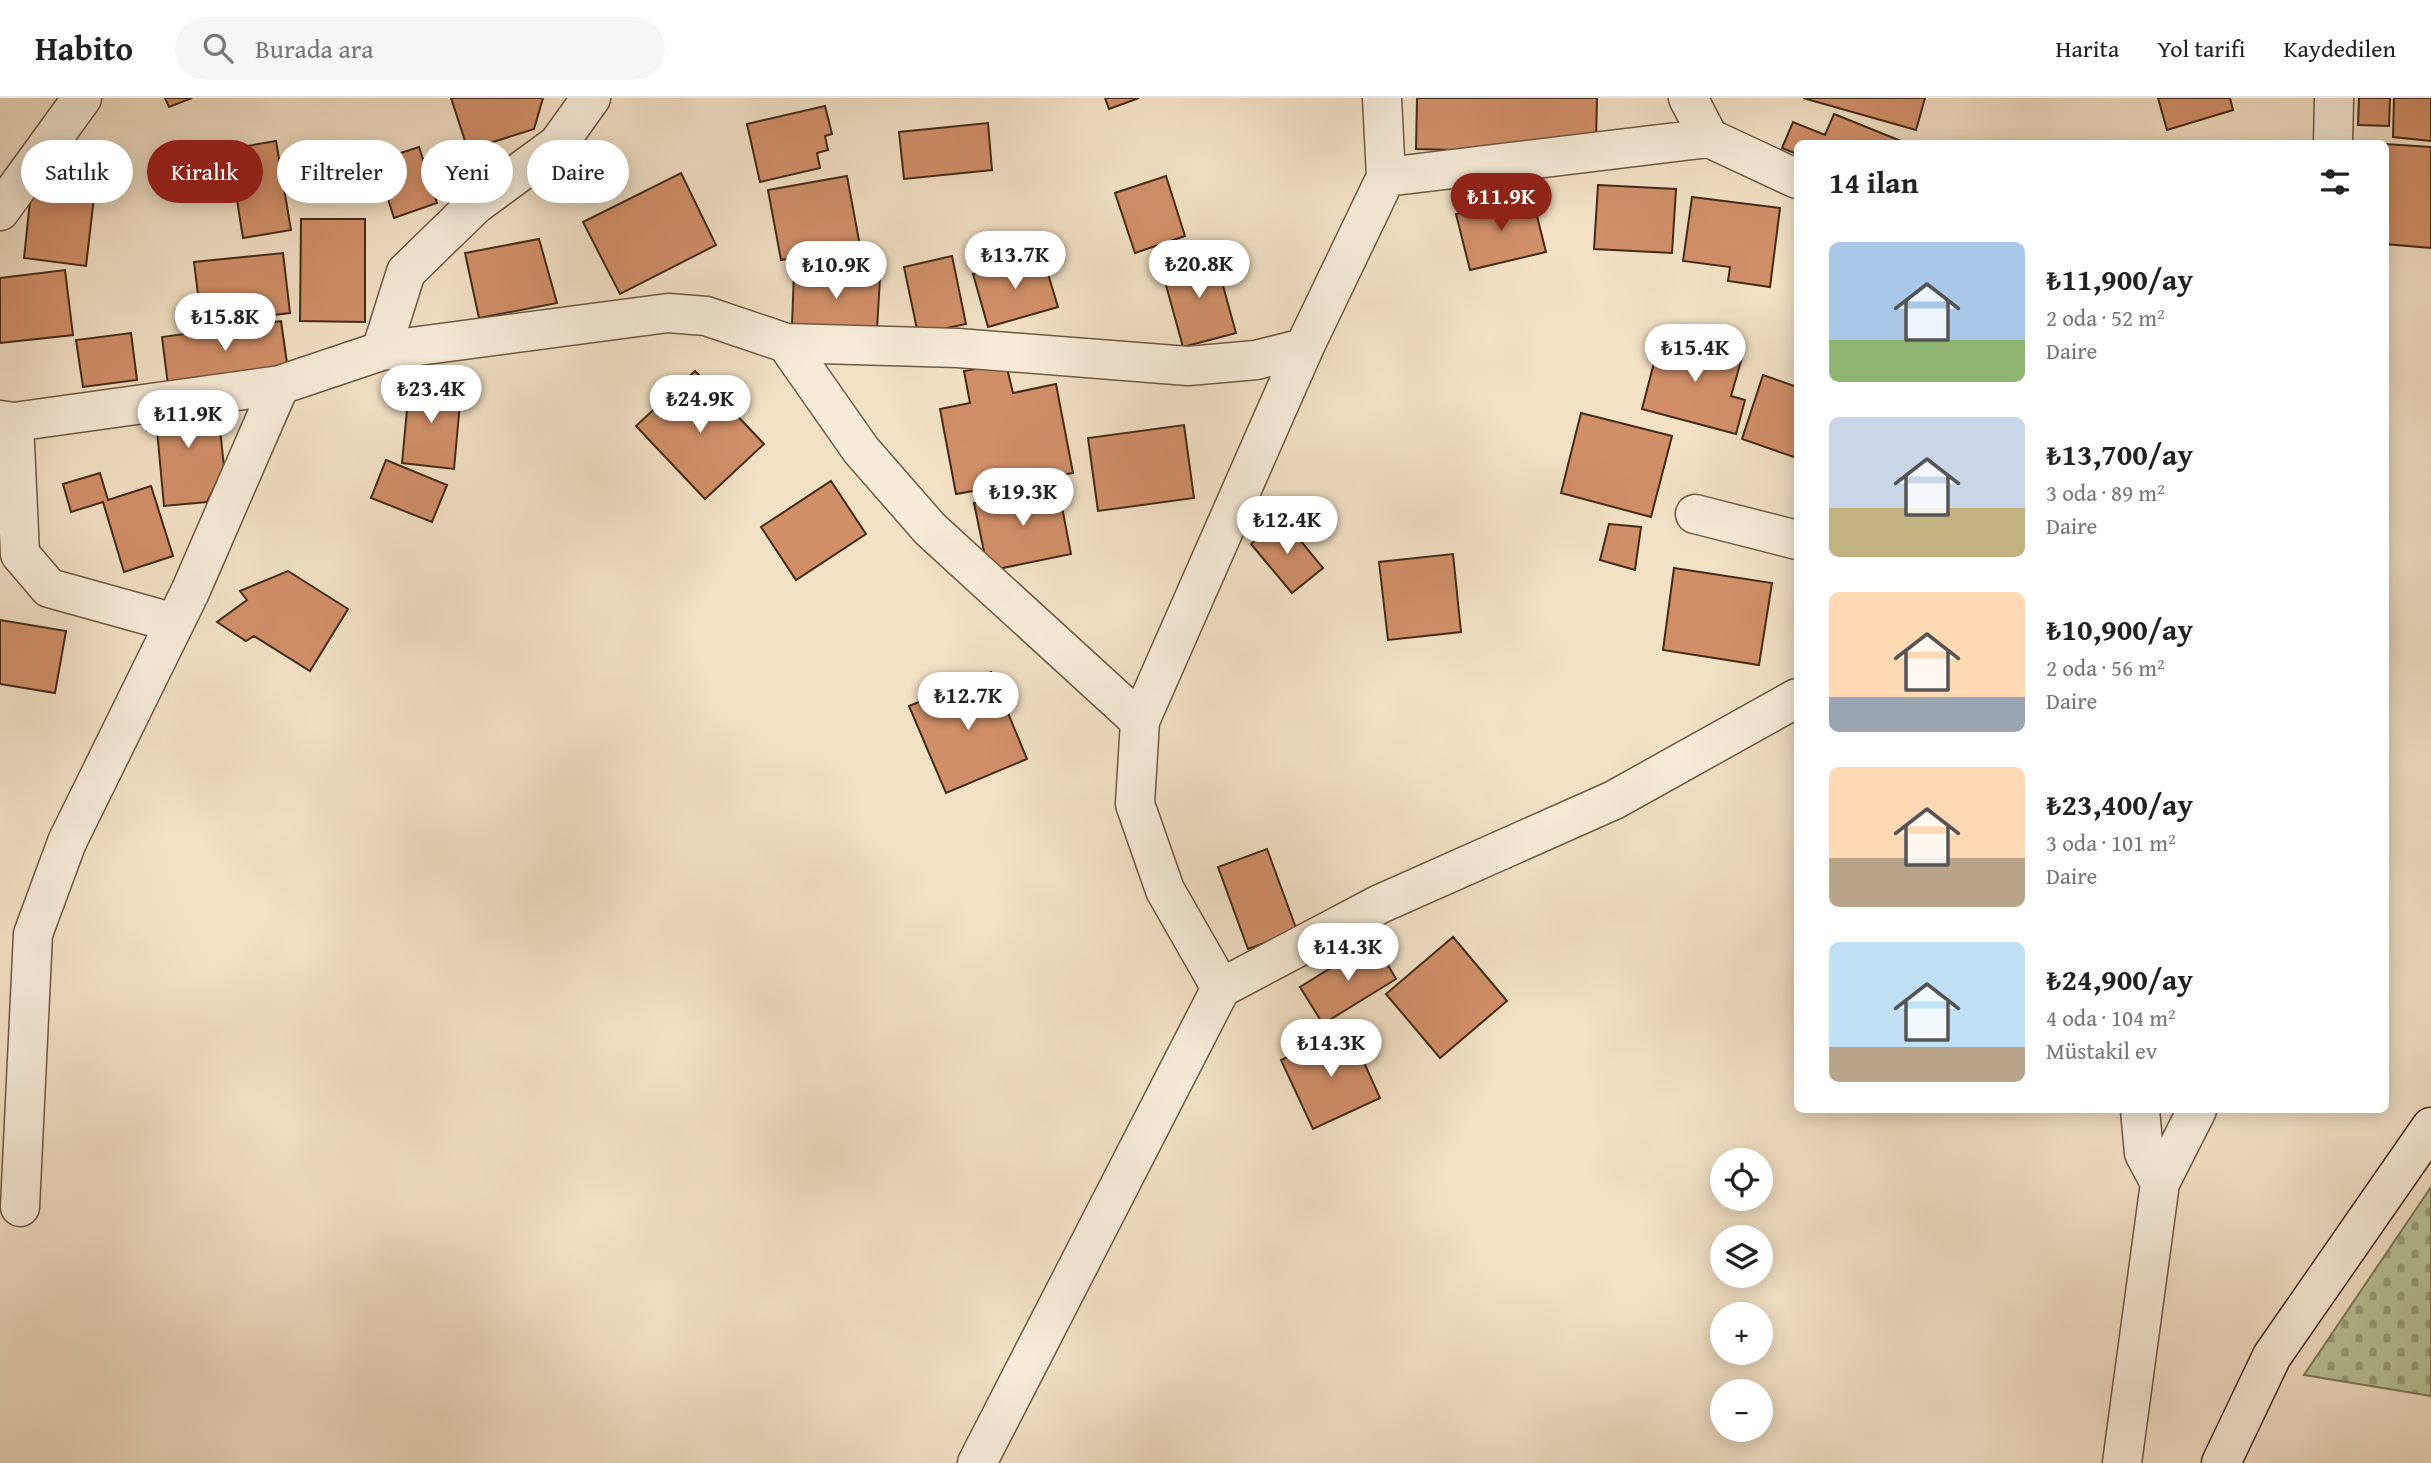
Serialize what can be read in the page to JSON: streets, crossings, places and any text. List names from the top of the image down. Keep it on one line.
{"page":{"header":"Habito","search":"Burada ara","nav":["Harita","Yol tarifi","Kaydedilen"],"chip":["Satılık","Kiralık","Filtreler","Yeni","Daire"],"heading":"14 ilan","price":["₺11.9K","₺13.7K","₺20.8K","₺10.9K","₺15.8K","₺15.4K","₺23.4K","₺24.9K","₺11.9K","₺19.3K","₺12.4K","₺12.7K","₺14.3K","₺14.3K"],"list":[{"name":"₺11,900/ay","note":"2 oda · 52 m² · Daire"},{"name":"₺13,700/ay","note":"3 oda · 89 m² · Daire"},{"name":"₺10,900/ay","note":"2 oda · 56 m² · Daire"},{"name":"₺23,400/ay","note":"3 oda · 101 m² · Daire"},{"name":"₺24,900/ay","note":"4 oda · 104 m² · Müstakil ev"}],"map_buttons":["+","−"]}}
